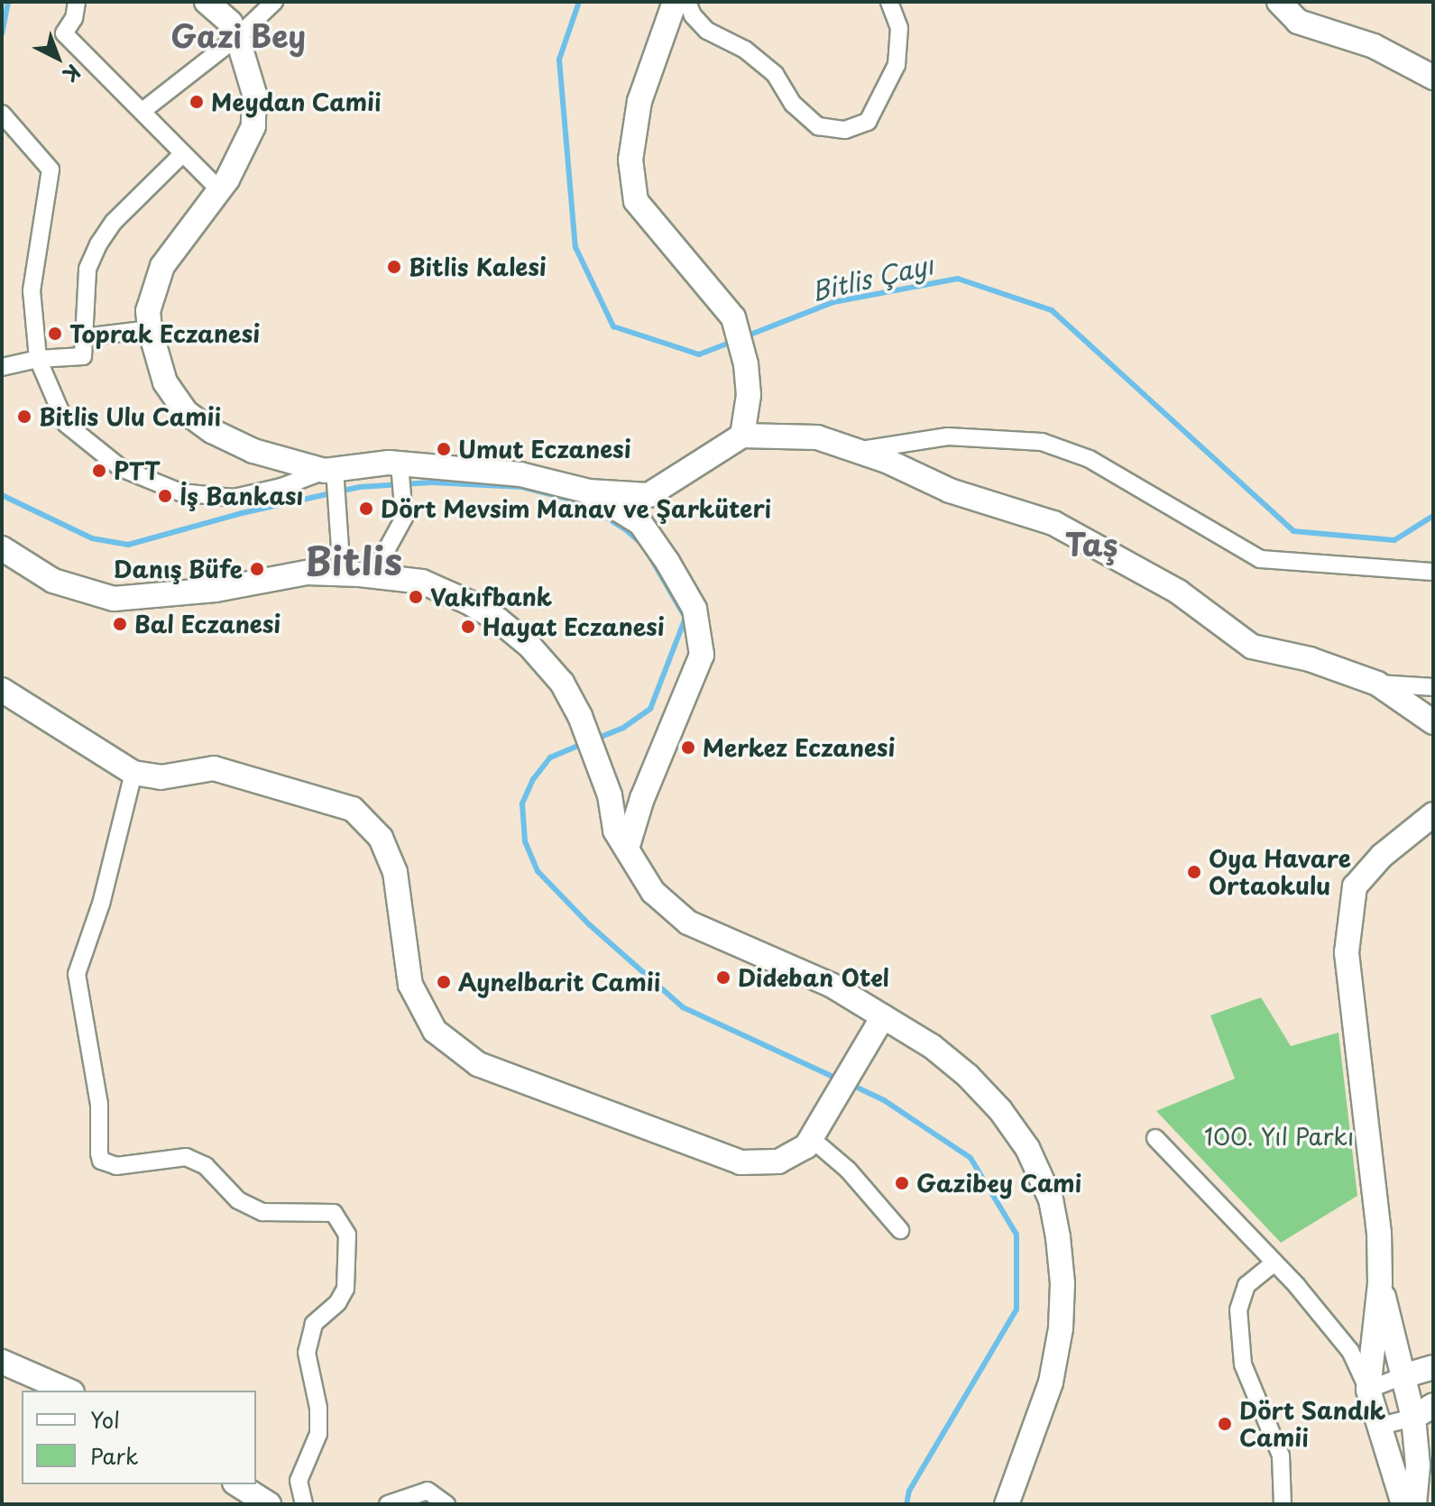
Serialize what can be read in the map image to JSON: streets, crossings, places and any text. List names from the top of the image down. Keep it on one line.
{"districts":["Gazi Bey","Taş","Bitlis"],"water":["Bitlis Çayı"],"parks":["100. Yıl Parkı"],"places":["Meydan Camii","Bitlis Kalesi","Toprak Eczanesi","Bitlis Ulu Camii","Umut Eczanesi","PTT","İş Bankası","Dört Mevsim Manav ve Şarküteri","Danış Büfe","Vakıfbank","Bal Eczanesi","Hayat Eczanesi","Merkez Eczanesi","Oya Havare Ortaokulu","Dideban Otel","Aynelbarit Camii","Gazibey Cami","Dört Sandık Camii"],"legend":["Yol","Park"],"north":"bottom right"}
